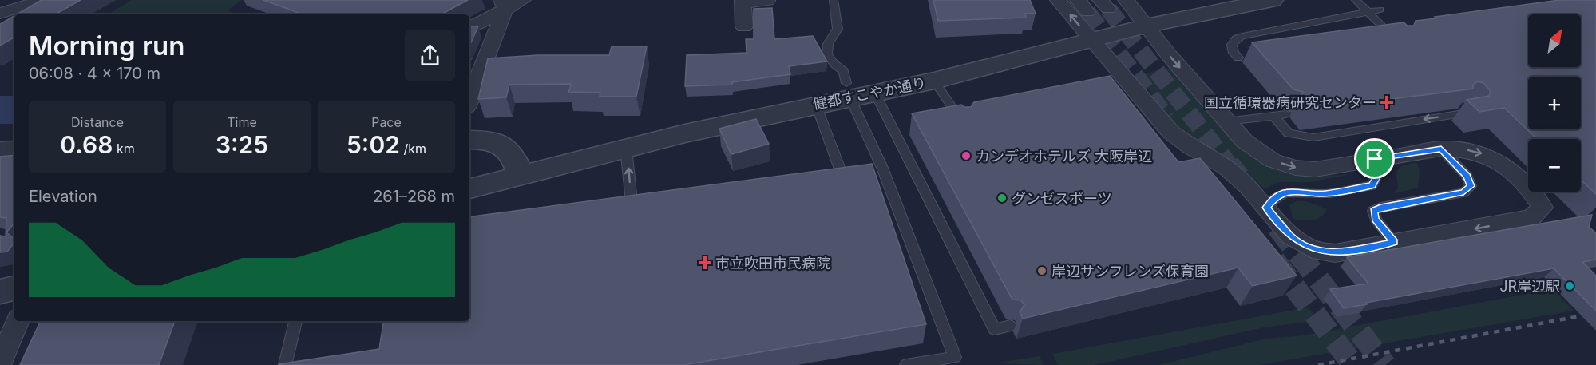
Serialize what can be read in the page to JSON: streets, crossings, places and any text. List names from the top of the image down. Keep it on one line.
{"streets":{"street":["健都すこやか通り"]},"places":{"health":["国立循環器病研究センター","市立吹田市民病院"],"other":["カンデオホテルズ 大阪岸辺","グンゼスポーツ","岸辺サンフレンズ保育園","JR岸辺駅"]},"north":"top right","page":{"map_buttons":["+","−"],"heading":["Morning run","06:08 · 4 × 170 m"],"stats":[["Distance","0.68 km"],["Time","3:25"],["Pace","5:02 /km"]],"chart":["Elevation","261–268 m"]}}
